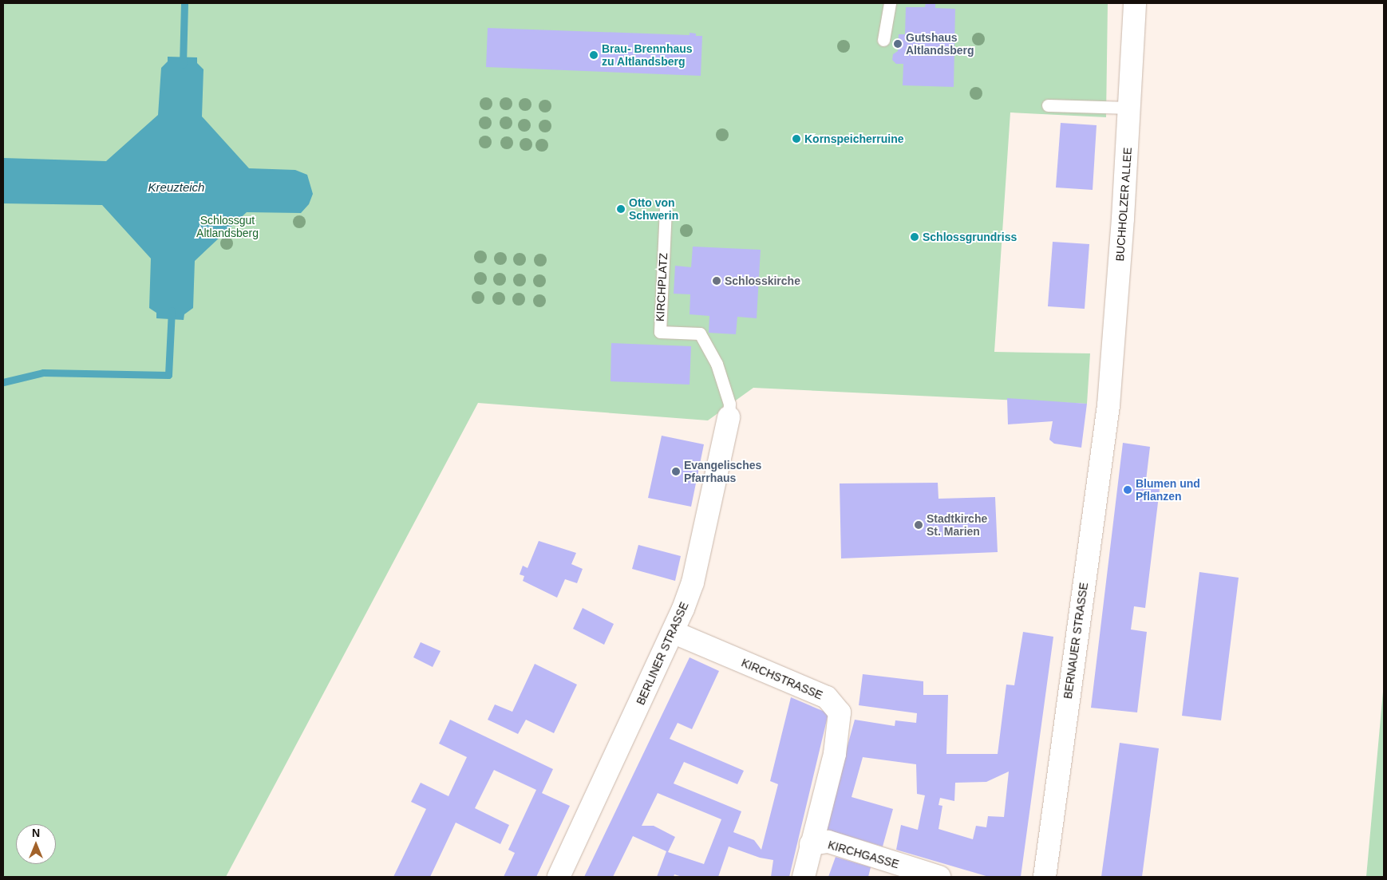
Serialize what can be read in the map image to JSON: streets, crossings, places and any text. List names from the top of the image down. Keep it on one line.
{"streets":{"street":["BUCHHOLZER ALLEE","BERNAUER STRASSE","BERLINER STRASSE","KIRCHSTRASSE","KIRCHGASSE"],"lane":["KIRCHPLATZ"]},"crossings":[["BUCHHOLZER ALLEE","BERNAUER STRASSE"],["KIRCHPLATZ","BERLINER STRASSE"],["BERLINER STRASSE","KIRCHSTRASSE"],["KIRCHSTRASSE","KIRCHGASSE"]],"water":["Kreuzteich"],"parks":["Schlossgut Altlandsberg"],"places":["Gutshaus Altlandsberg","Brau- Brennhaus zu Altlandsberg","Kornspeicherruine","Otto von Schwerin","Schlossgrundriss","Schlosskirche","Evangelisches Pfarrhaus","Blumen und Pflanzen","Stadtkirche St. Marien"],"north":"top"}
